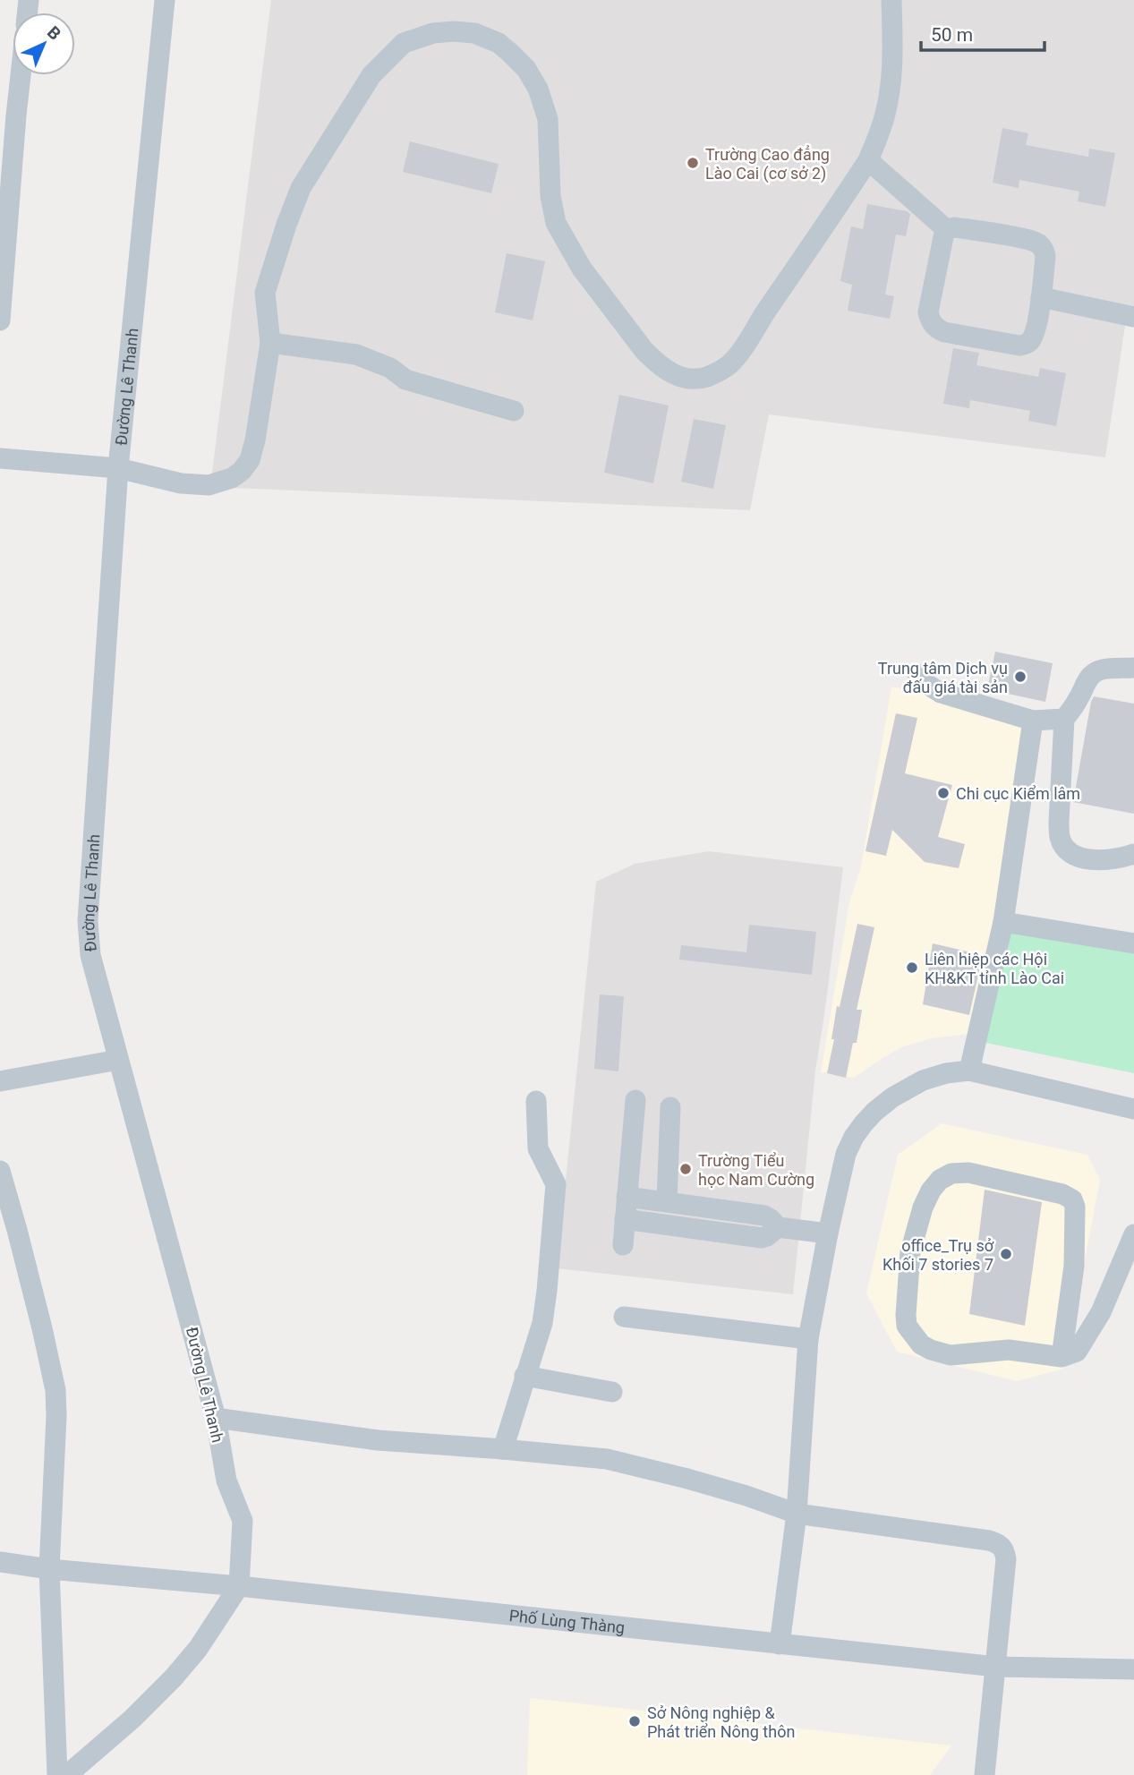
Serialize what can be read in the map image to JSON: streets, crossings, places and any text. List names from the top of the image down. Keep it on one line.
{"streets":{"street":["Đường Lê Thanh","Phố Lùng Thàng"]},"crossings":[["Đường Lê Thanh","Phố Lùng Thàng"]],"places":["Trường Cao đẳng Lào Cai (cơ sở 2)","Trung tâm Dịch vụ đấu giá tài sản","Chi cục Kiểm lâm","Liên hiệp các Hội KH&KT tỉnh Lào Cai","Trường Tiểu học Nam Cường","office_Trụ sở Khối 7 stories 7","Sở Nông nghiệp & Phát triển Nông thôn"],"scale_bar":"50 m","north":"top right"}
